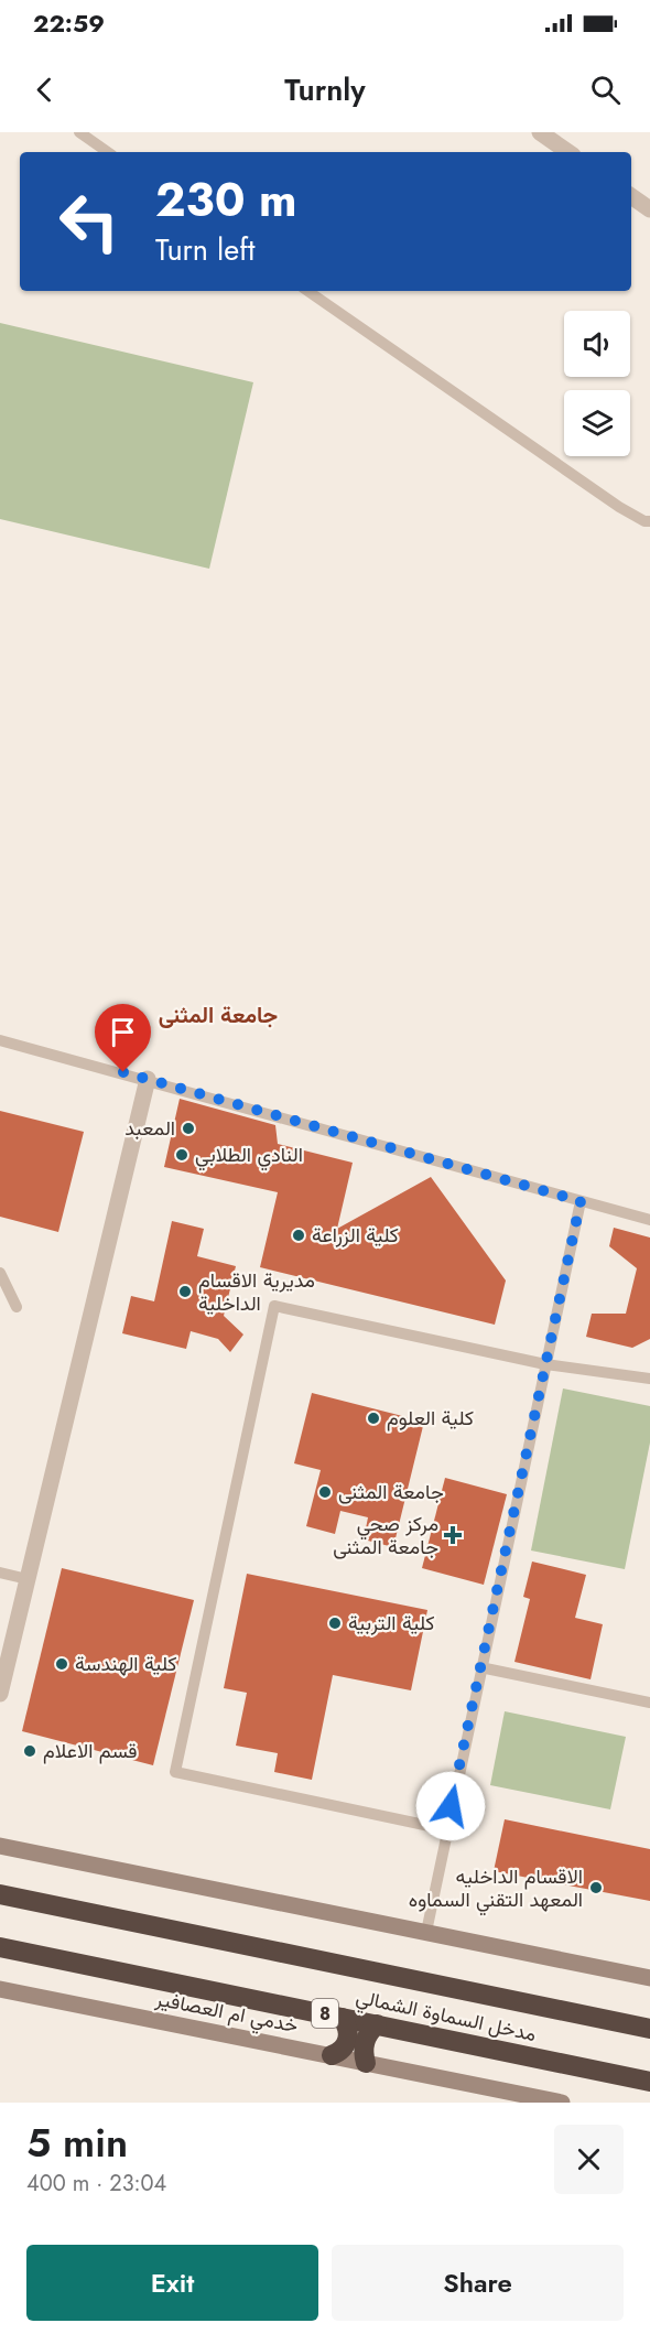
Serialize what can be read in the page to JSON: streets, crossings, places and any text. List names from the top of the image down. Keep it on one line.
{"streets":{"highway":["8","مدخل السماوة الشمالي"],"main road":["خدمي ام العصافير"]},"districts":["جامعة المثنى"],"places":{"other":["المعبد","النادي الطلابي","كلية الزراعة","مديرية الاقسام الداخلية","كلية العلوم","جامعة المثنى","كلية التربية","كلية الهندسة","قسم الاعلام","الاقسام الداخليه المعهد التقني السماوه"],"health":["مركز صحي جامعة المثنى"]},"page":{"status":"22:59","header":"Turnly","turn":["230 m","Turn left"],"heading":["5 min","400 m · 23:04"],"buttons":["Exit","Share"]}}
